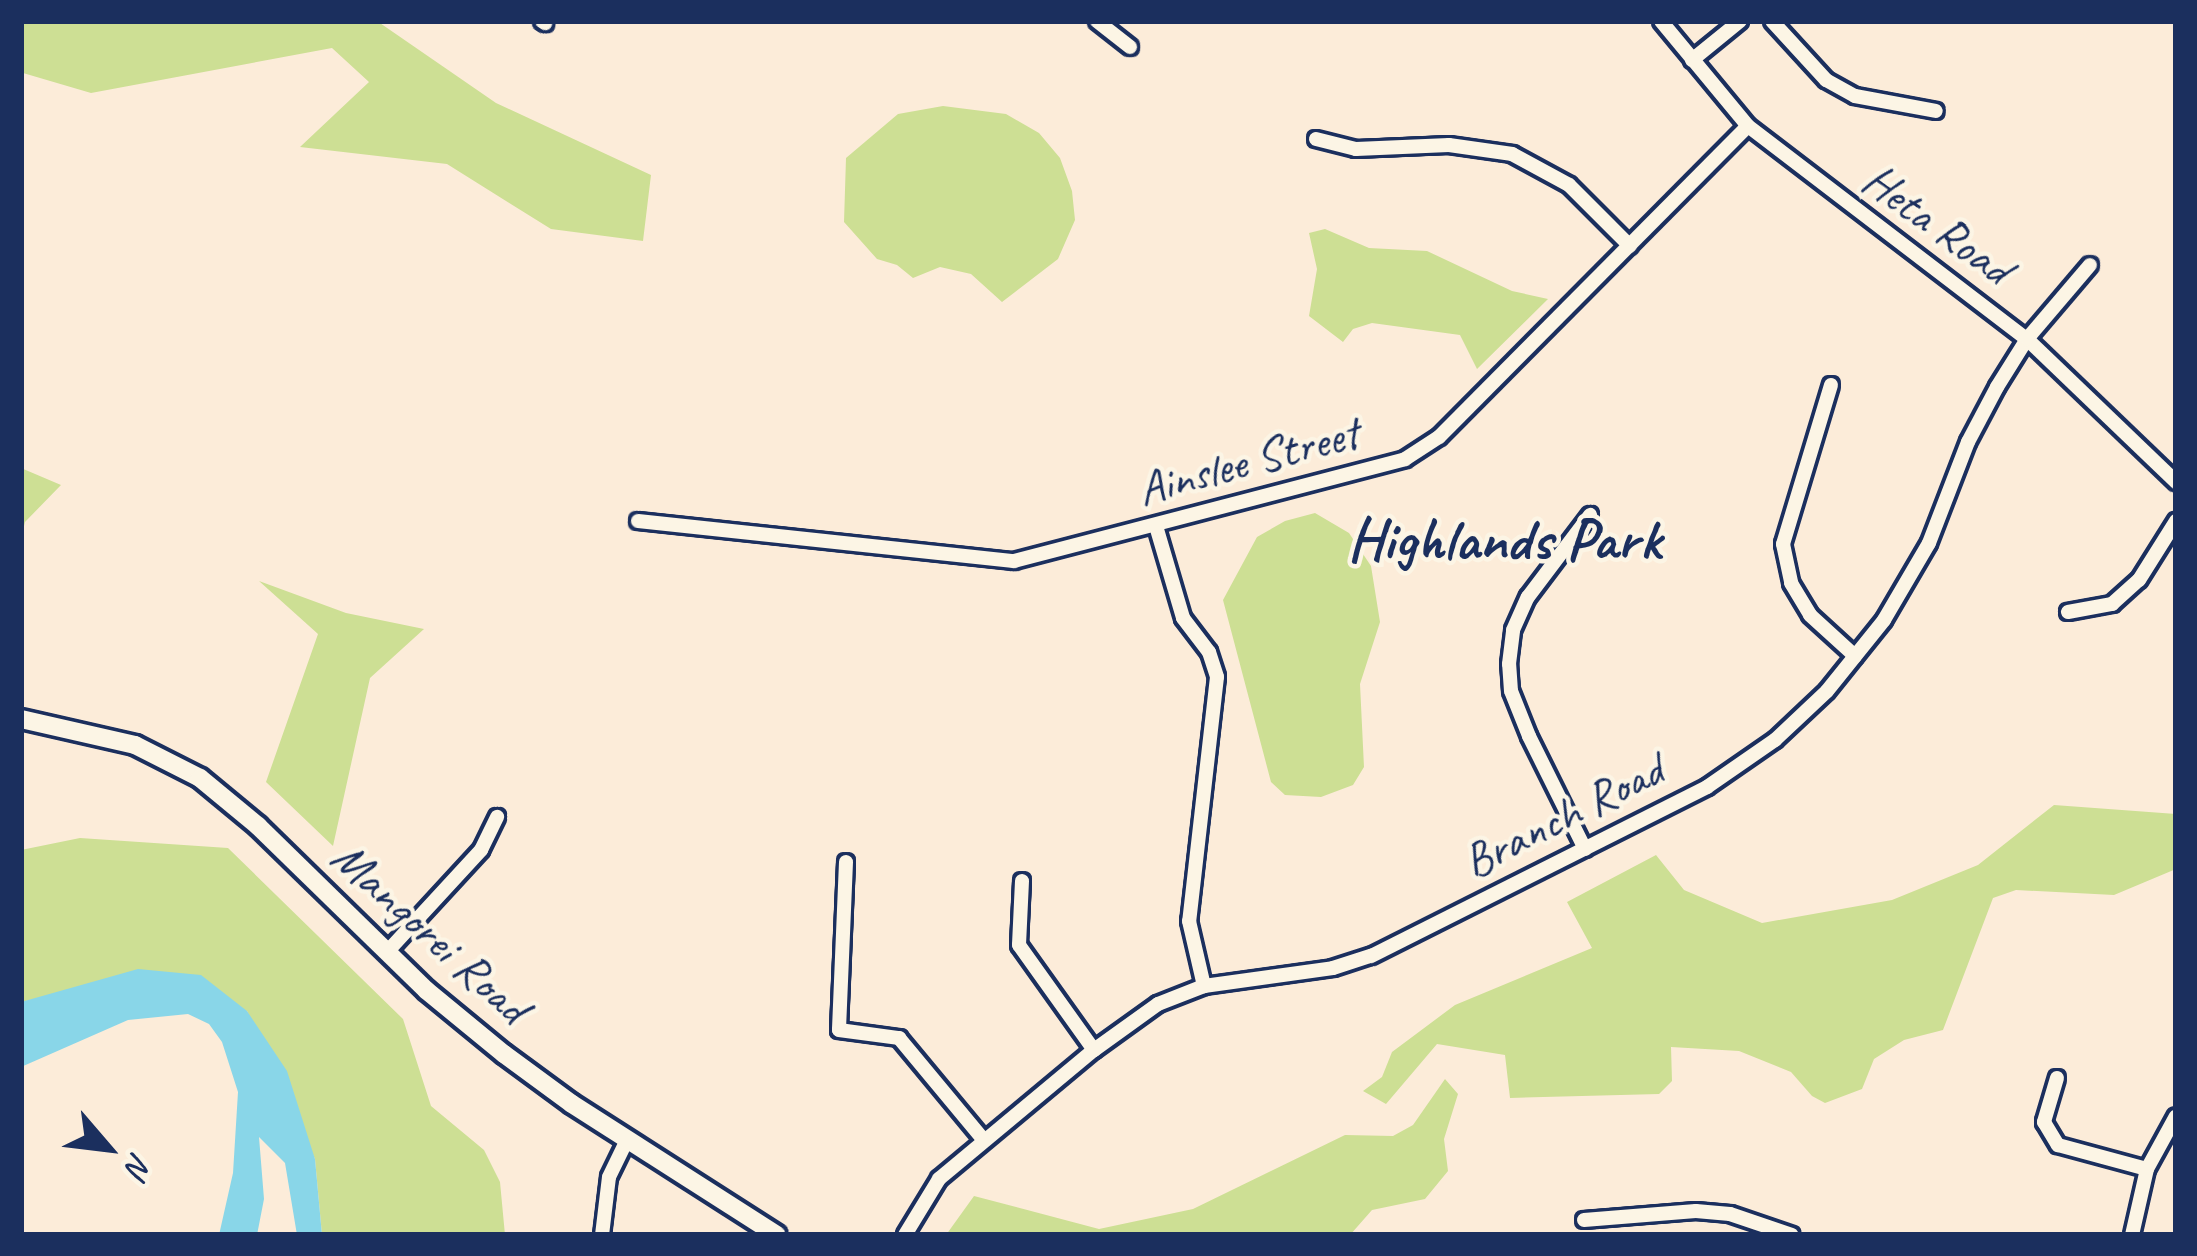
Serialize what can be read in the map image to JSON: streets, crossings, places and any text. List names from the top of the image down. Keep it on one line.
{"streets":{"street":["Heta Road","Ainslee Street","Branch Road","Mangorei Road"]},"crossings":[["Heta Road","Ainslee Street"],["Heta Road","Branch Road"]],"districts":["Highlands Park"],"north":"bottom right"}
